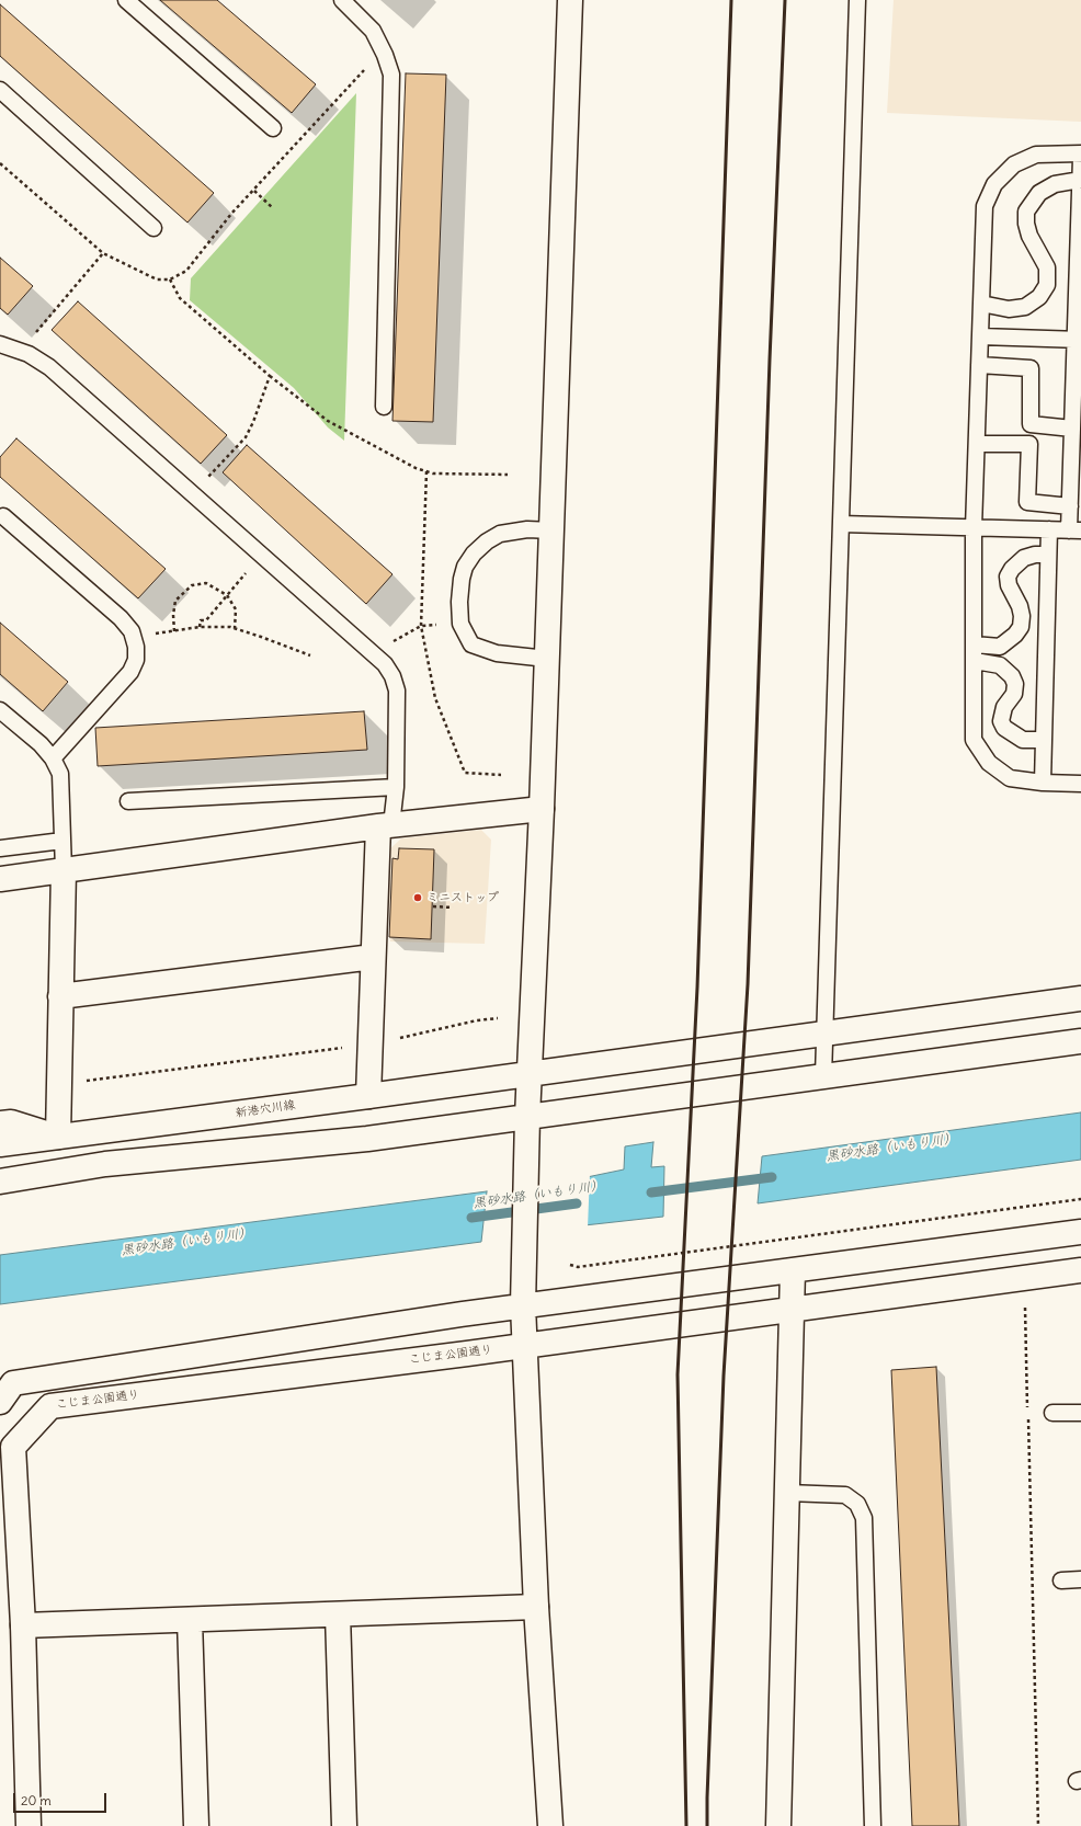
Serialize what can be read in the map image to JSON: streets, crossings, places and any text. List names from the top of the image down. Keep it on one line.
{"streets":{"street":["新港穴川線","こじま公園通り"]},"water":["黒砂水路（いもり川）"],"places":["ミニストップ"],"scale_bar":"20 m"}
